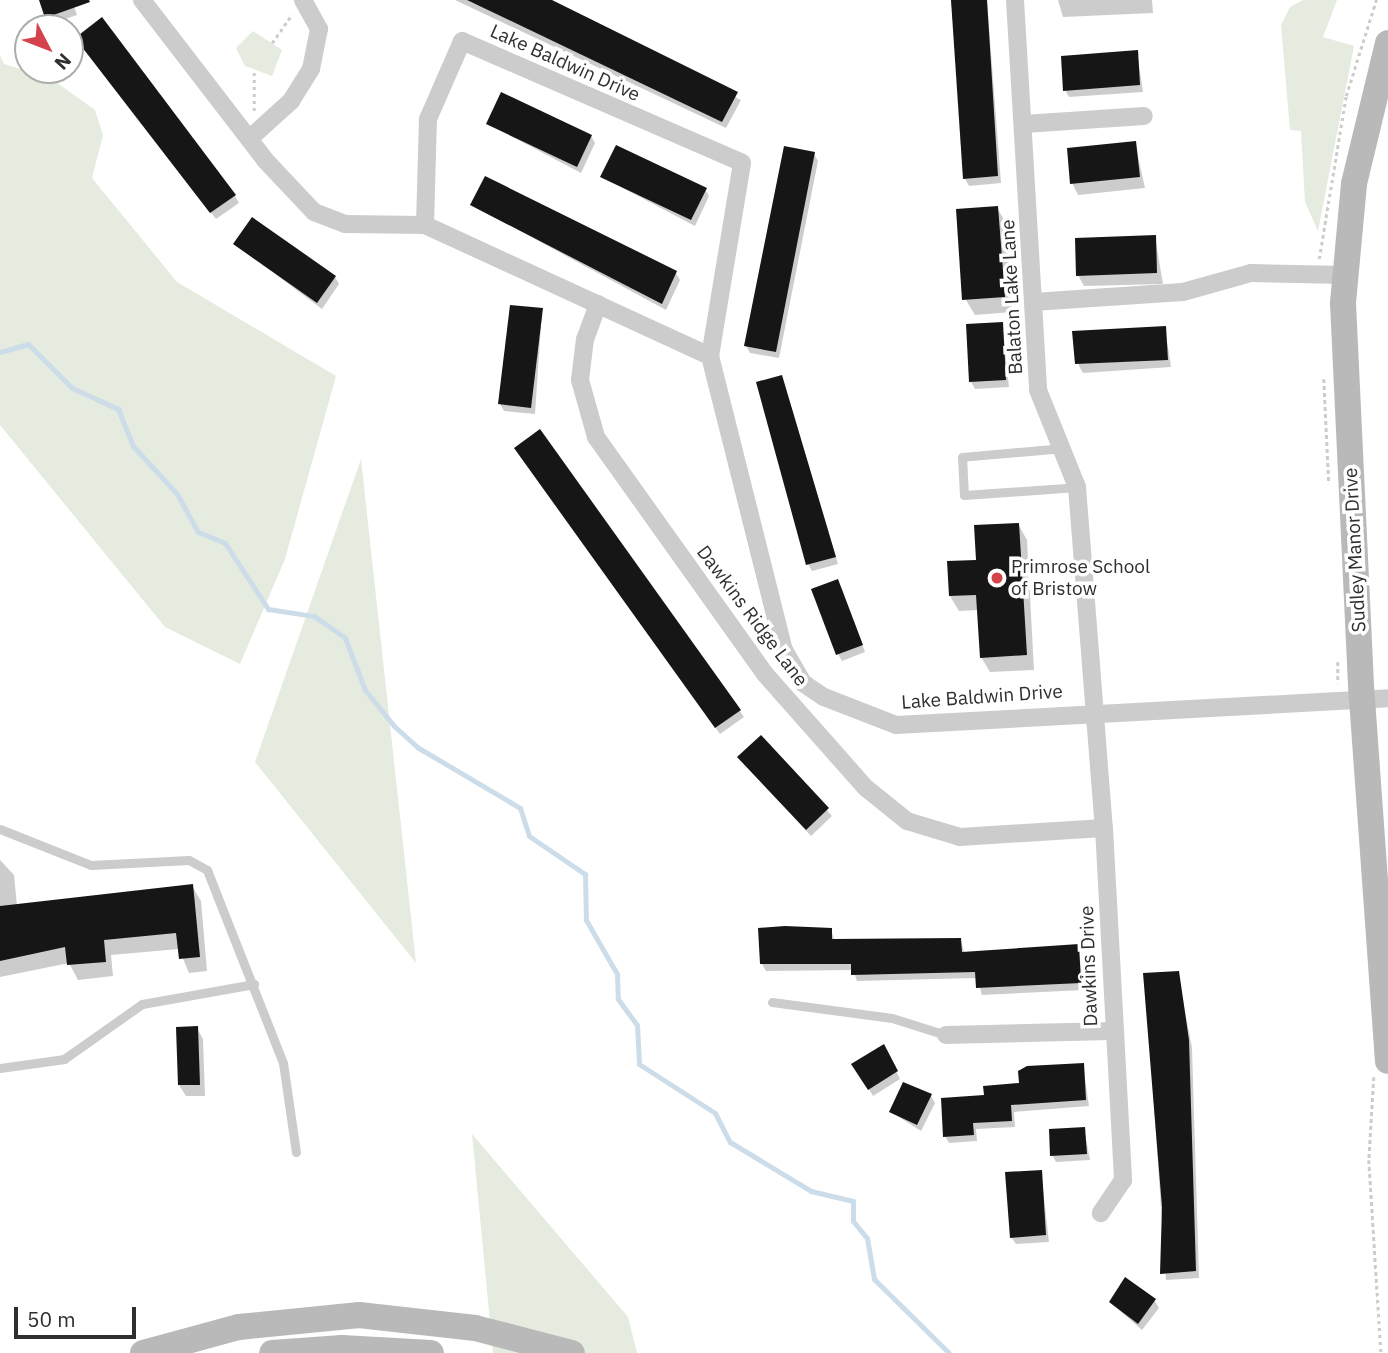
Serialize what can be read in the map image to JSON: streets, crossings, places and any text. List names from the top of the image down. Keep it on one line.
{"streets":{"main road":["Sudley Manor Drive"],"street":["Lake Baldwin Drive","Balaton Lake Lane","Dawkins Ridge Lane","Dawkins Drive"]},"crossings":[["Lake Baldwin Drive","Balaton Lake Lane"],["Lake Baldwin Drive","Sudley Manor Drive"],["Lake Baldwin Drive","Dawkins Drive"],["Balaton Lake Lane","Dawkins Drive"],["Dawkins Ridge Lane","Dawkins Drive"]],"places":["Primrose School of Bristow"],"scale_bar":"50 m","north":"bottom right"}
